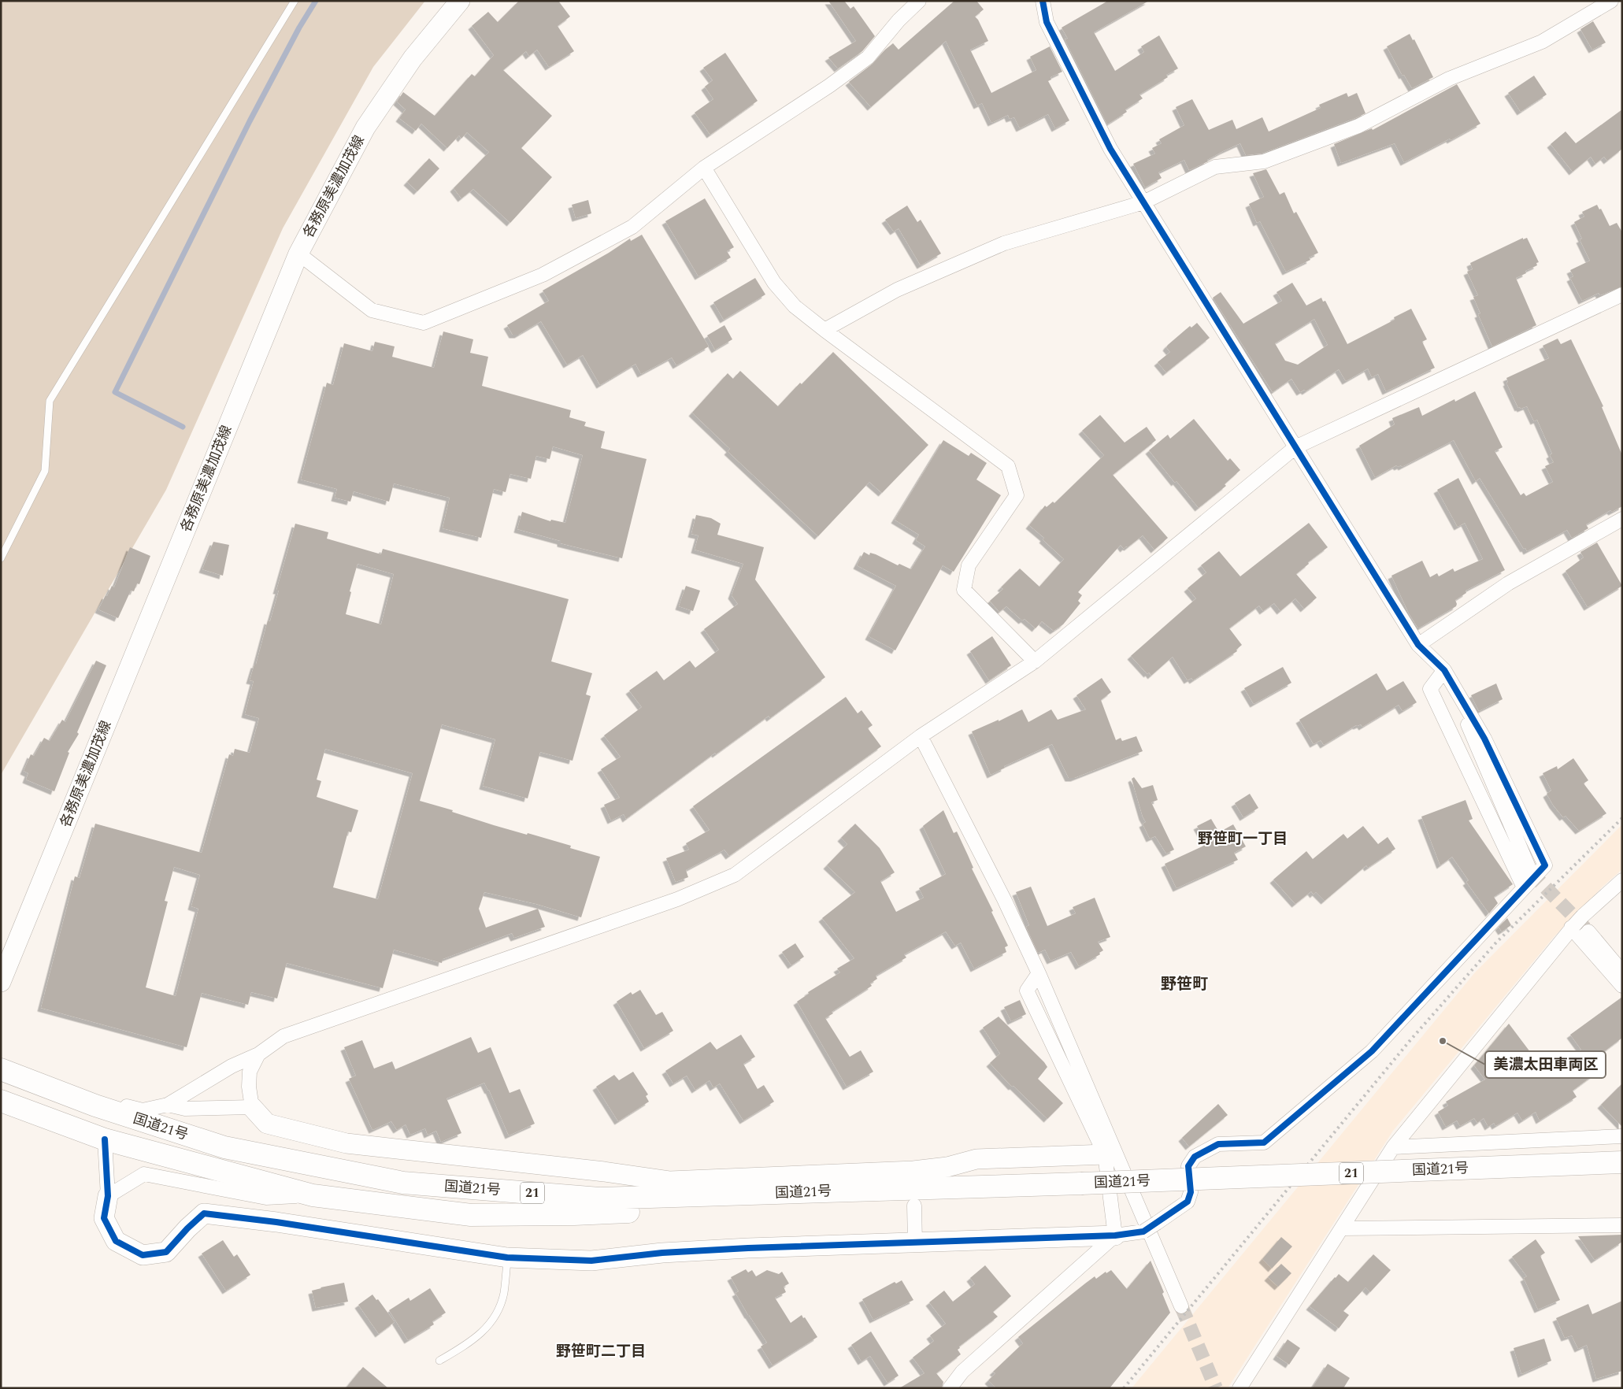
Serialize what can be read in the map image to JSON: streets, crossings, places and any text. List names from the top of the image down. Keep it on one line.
{"streets":{"highway":["国道21号","21"],"street":["各務原美濃加茂線"]},"districts":["野笹町一丁目","野笹町","野笹町二丁目"],"places":["美濃太田車両区"]}
